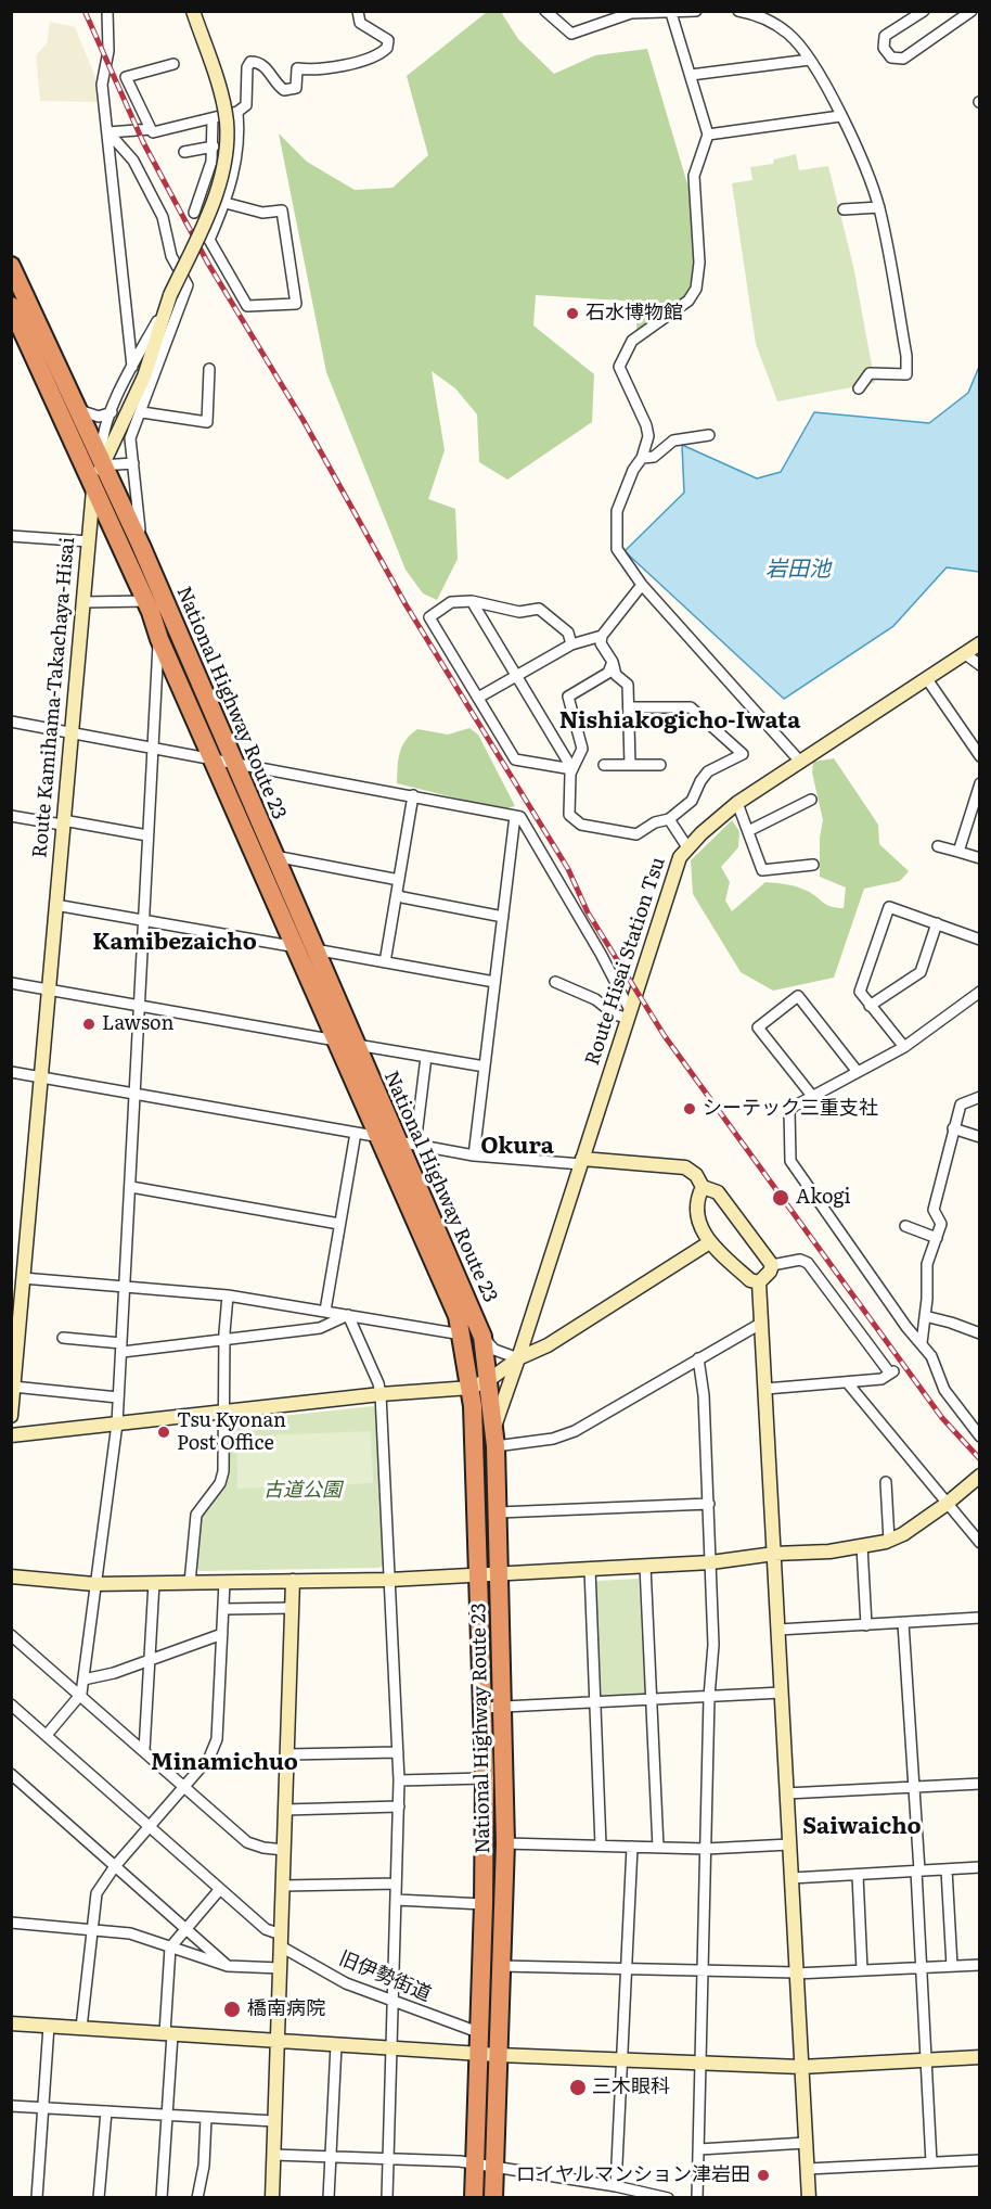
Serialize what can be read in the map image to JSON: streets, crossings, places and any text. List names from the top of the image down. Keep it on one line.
{"streets":{"highway":["National Highway Route 23"],"street":["Route Kamihama-Takachaya-Hisai","Route Hisai Station Tsu","旧伊勢街道"]},"crossings":[["Route Kamihama-Takachaya-Hisai","National Highway Route 23"],["National Highway Route 23","Route Hisai Station Tsu"],["National Highway Route 23","旧伊勢街道"]],"districts":["Nishiakogicho-Iwata","Kamibezaicho","Okura","Minamichuo","Saiwaicho"],"water":["岩田池"],"parks":["古道公園"],"places":["石水博物館","Lawson","シーテック三重支社","Akogi","Tsu Kyonan Post Office","橋南病院","三木眼科","ロイヤルマンション津岩田"]}
